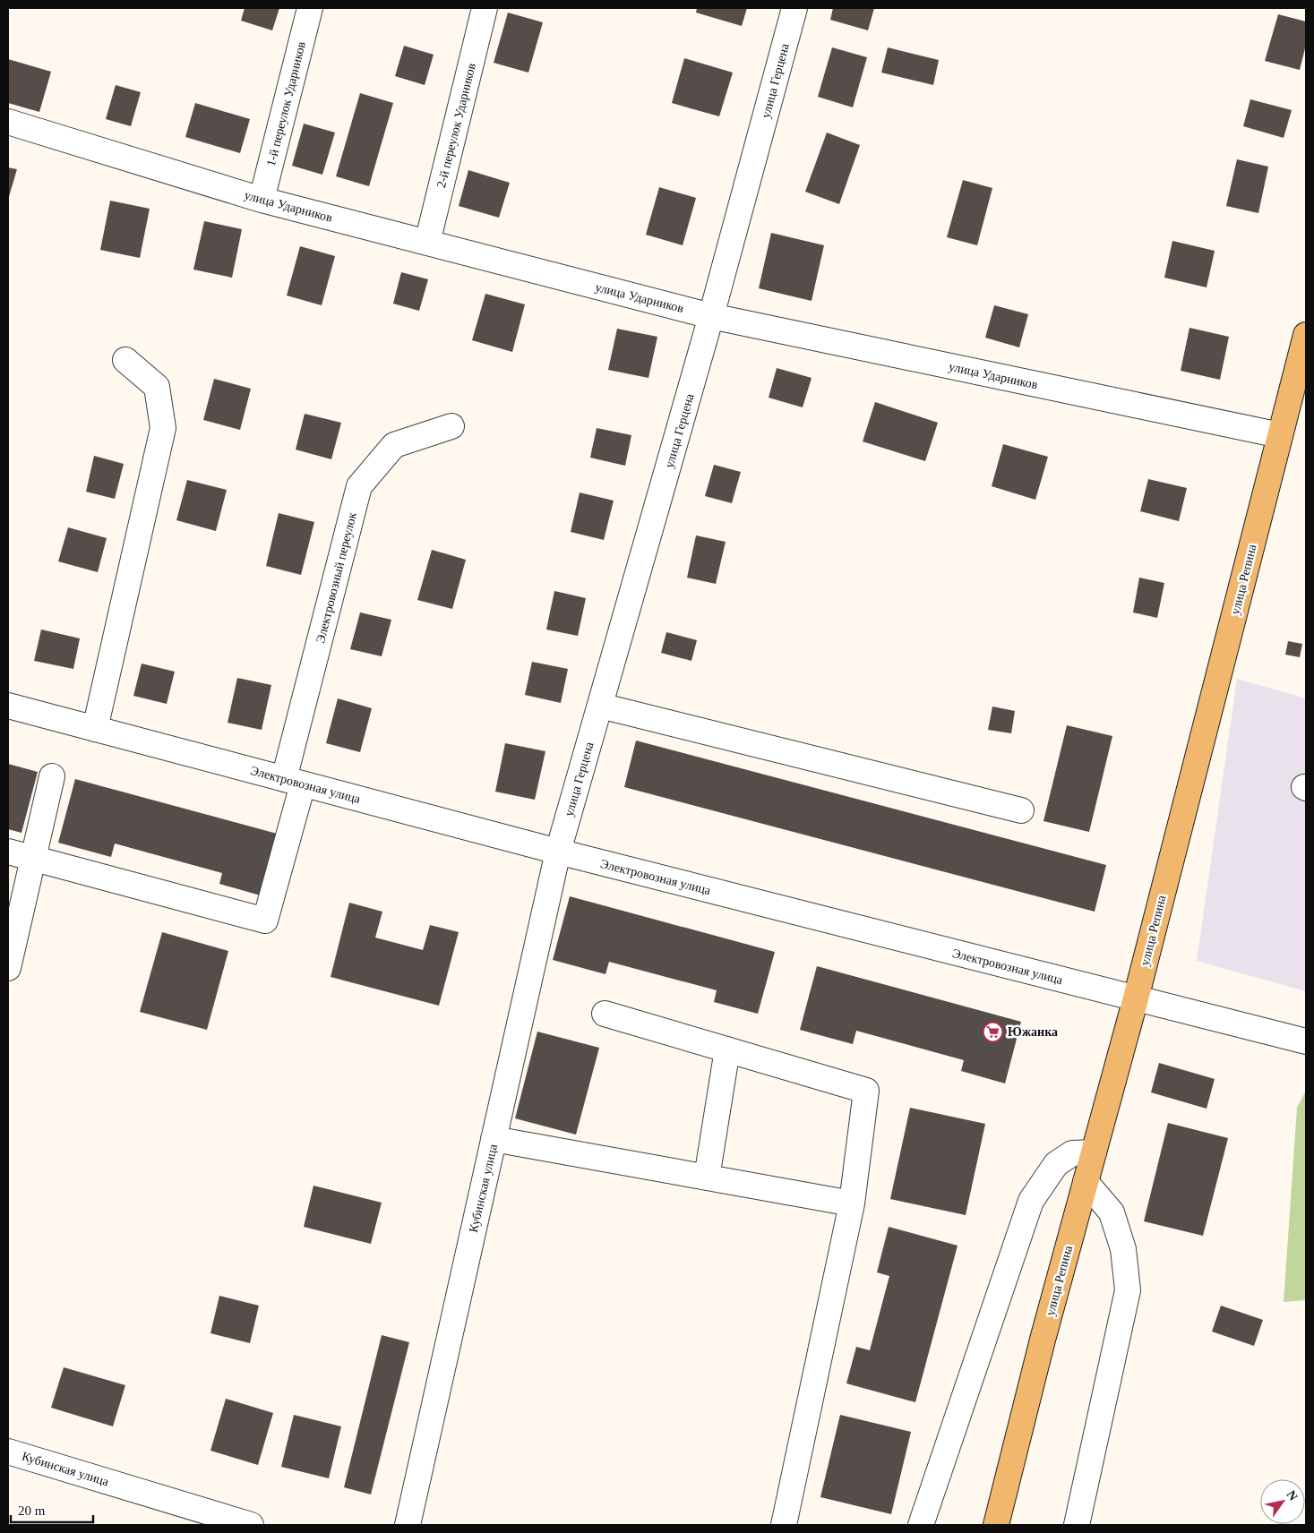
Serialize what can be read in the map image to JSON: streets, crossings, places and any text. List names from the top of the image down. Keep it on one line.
{"streets":{"main road":["улица Репина"],"street":["улица Герцена","1-й переулок Ударников","2-й переулок Ударников","улица Ударников","Электровозный переулок","Электровозная улица","Кубинская улица"]},"crossings":[["улица Герцена","улица Ударников"],["улица Герцена","Электровозная улица"],["улица Герцена","Кубинская улица"],["1-й переулок Ударников","улица Ударников"],["2-й переулок Ударников","улица Ударников"],["улица Ударников","улица Репина"],["Электровозный переулок","Электровозная улица"],["улица Репина","Электровозная улица"],["Электровозная улица","Кубинская улица"]],"places":{"supermarket":["Южанка"]},"scale_bar":"20 m","north":"top right"}
